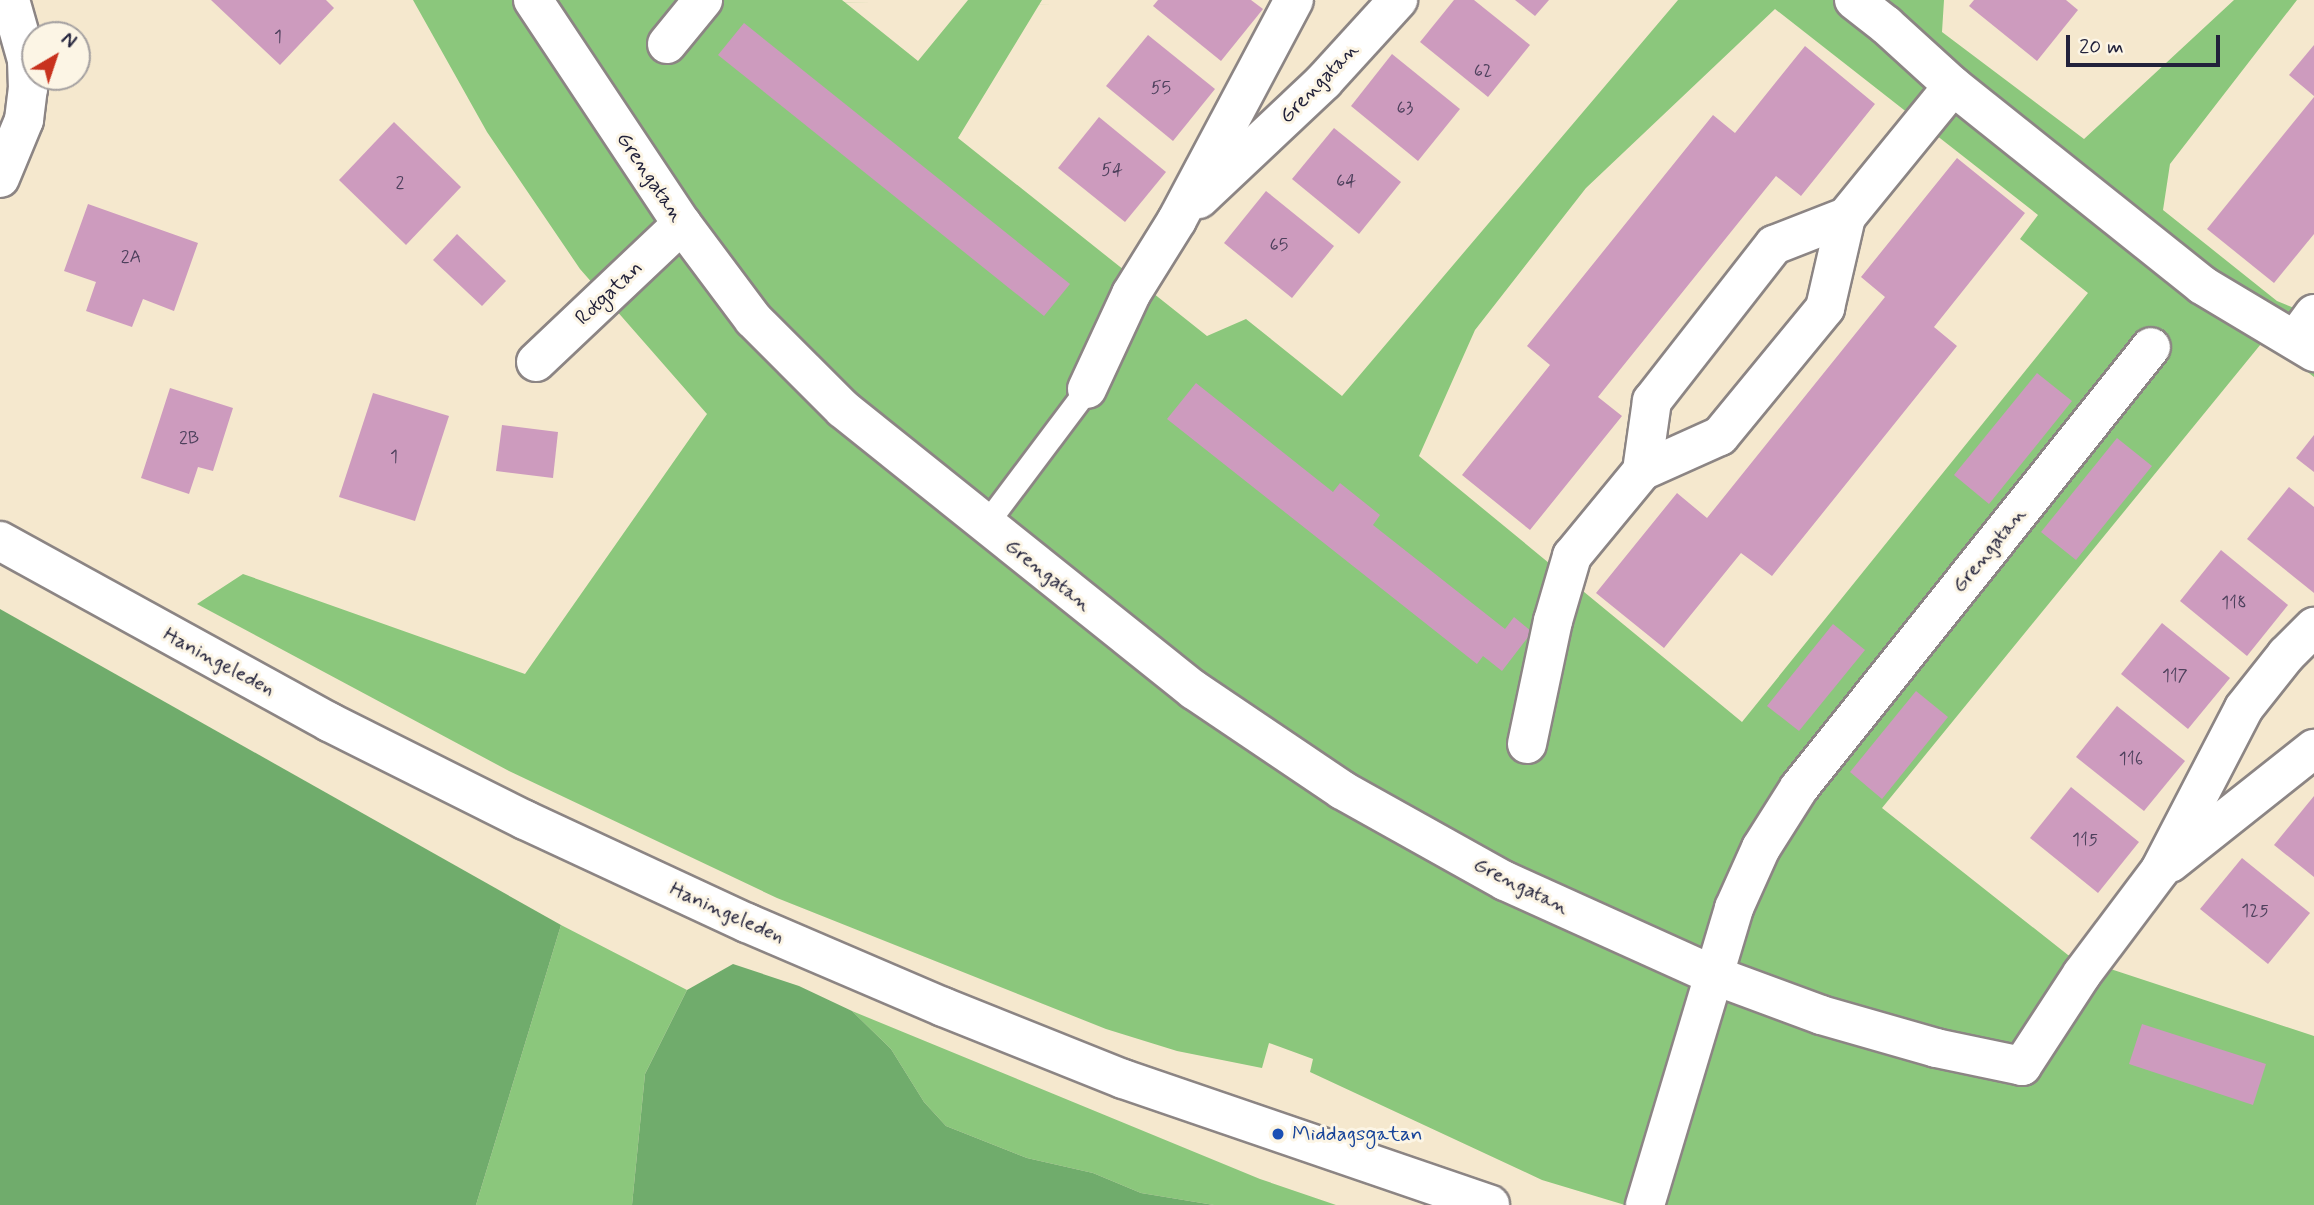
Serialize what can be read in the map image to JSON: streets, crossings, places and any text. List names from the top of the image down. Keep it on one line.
{"streets":{"street":["Grengatan","Rotgatan","Haningeleden"]},"crossings":[["Grengatan","Rotgatan"]],"places":["Middagsgatan"],"house_numbers":["1","62","55","63","54","64","2","65","2A","2B","1","118","117","116","115","125"],"scale_bar":"20 m","north":"top right"}
